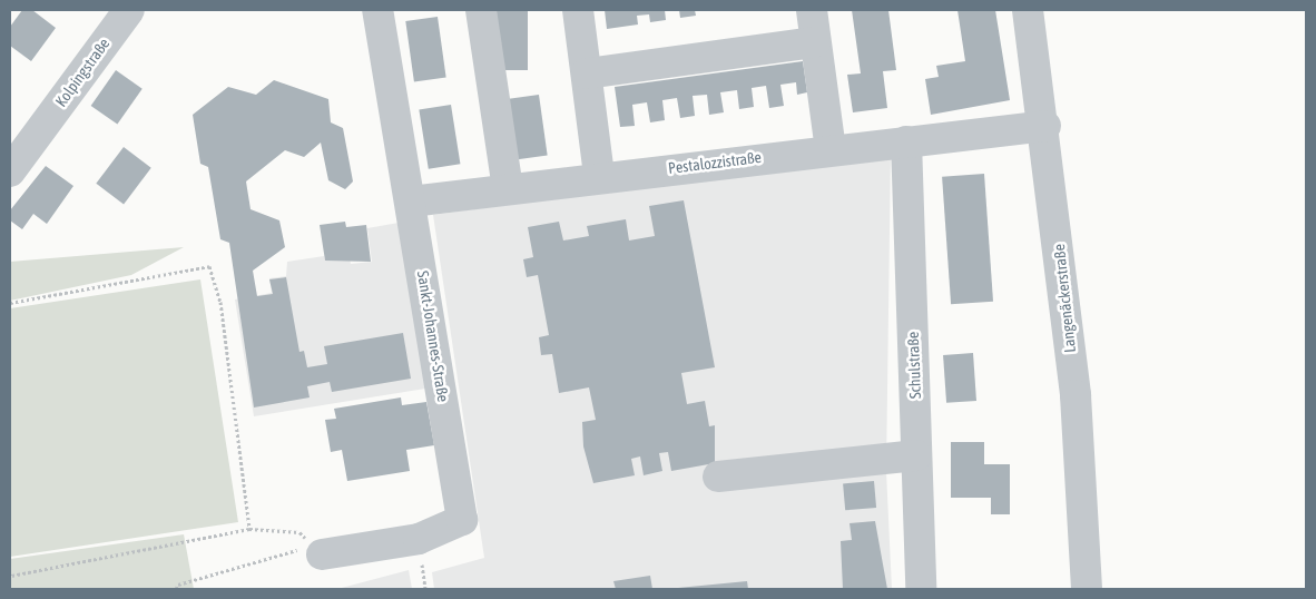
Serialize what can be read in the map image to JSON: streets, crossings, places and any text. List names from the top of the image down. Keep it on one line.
{"streets":{"street":["Kolpingstraße","Pestalozzistraße","Langenäckerstraße","Sankt-Johannes-Straße","Schulstraße"]},"crossings":[["Pestalozzistraße","Langenäckerstraße"],["Pestalozzistraße","Sankt-Johannes-Straße"],["Pestalozzistraße","Schulstraße"]]}
